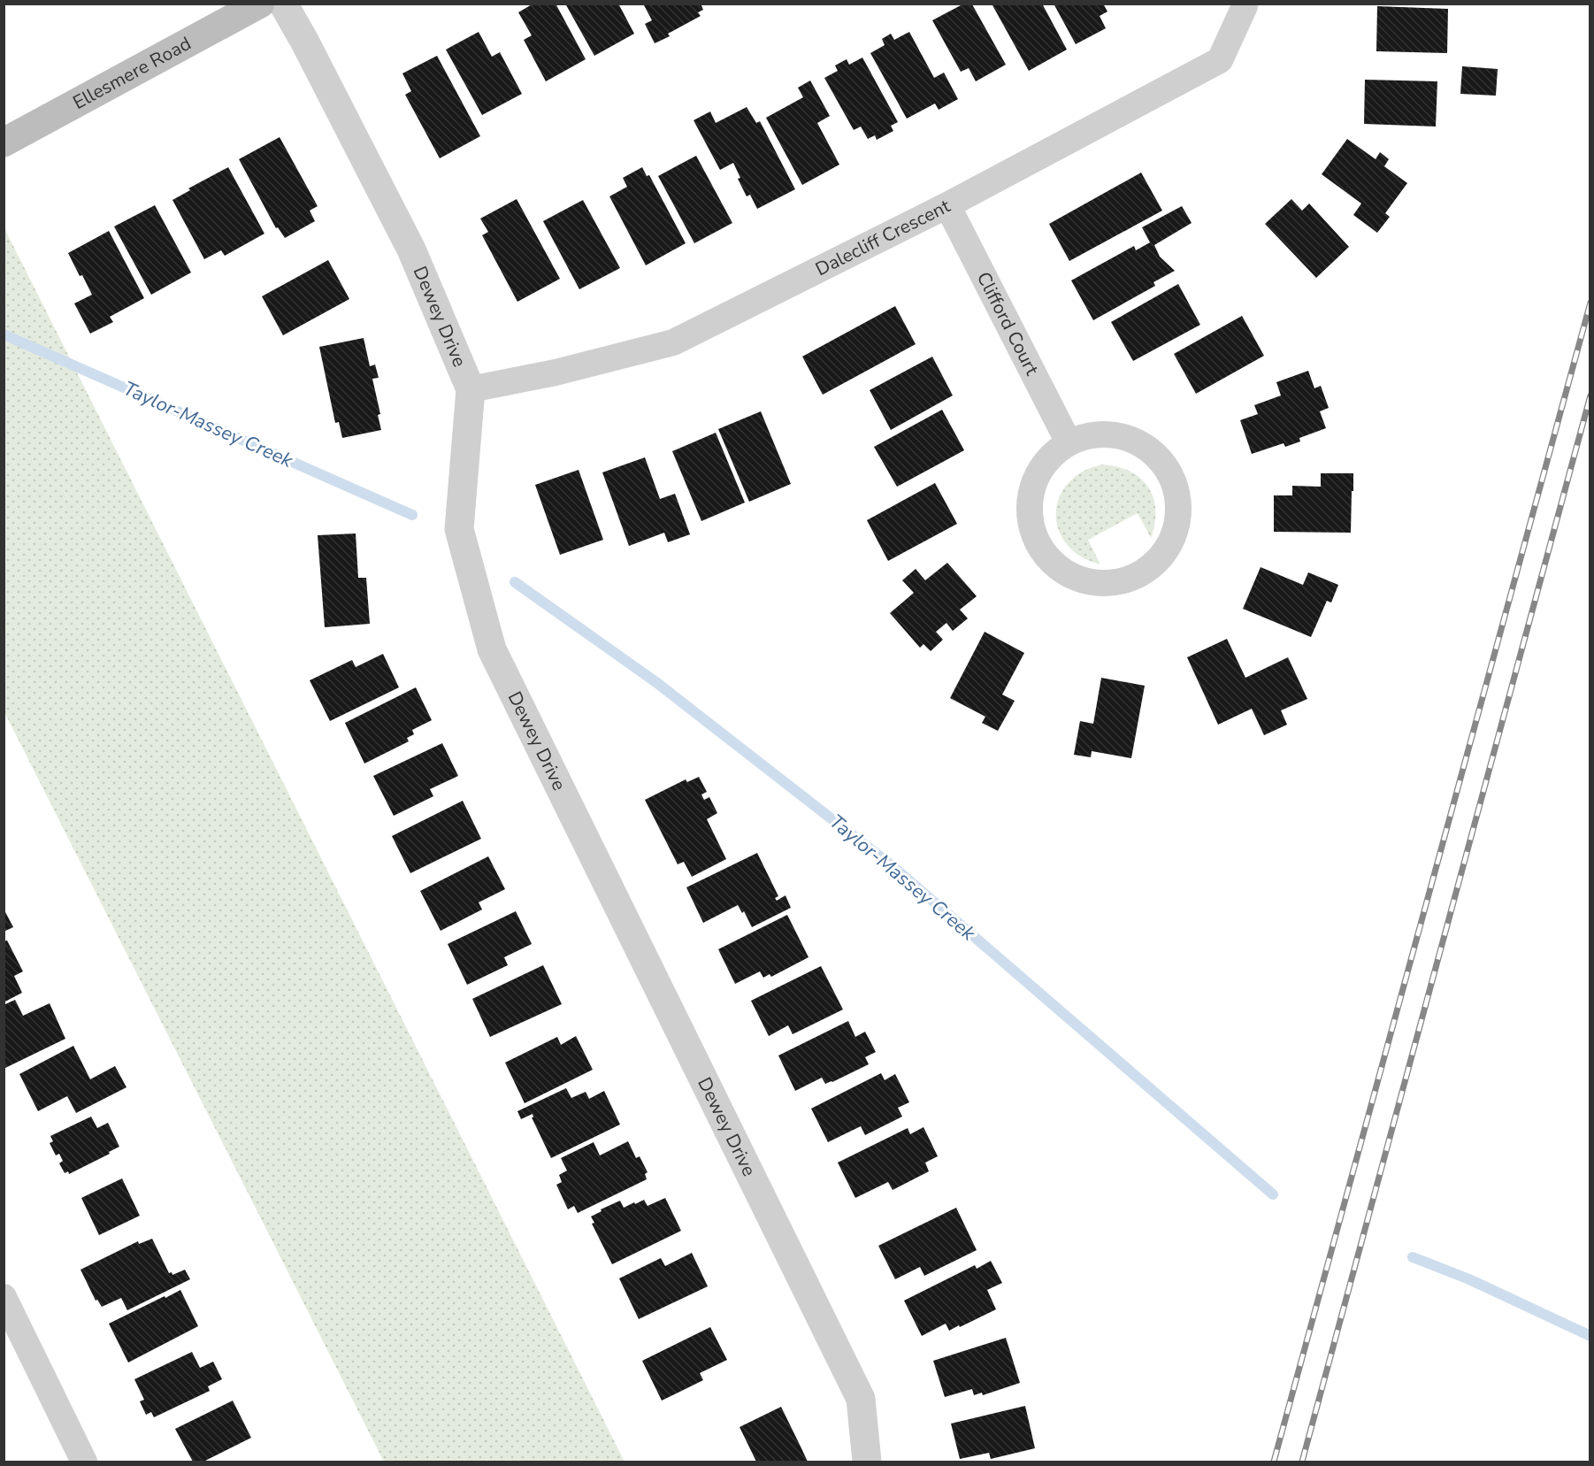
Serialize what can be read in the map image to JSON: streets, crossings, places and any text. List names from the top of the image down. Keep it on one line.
{"streets":{"main road":["Ellesmere Road"],"street":["Dalecliff Crescent","Dewey Drive","Clifford Court"]},"crossings":[["Dalecliff Crescent","Dewey Drive"],["Dalecliff Crescent","Clifford Court"]],"water":["Taylor-Massey Creek"]}
